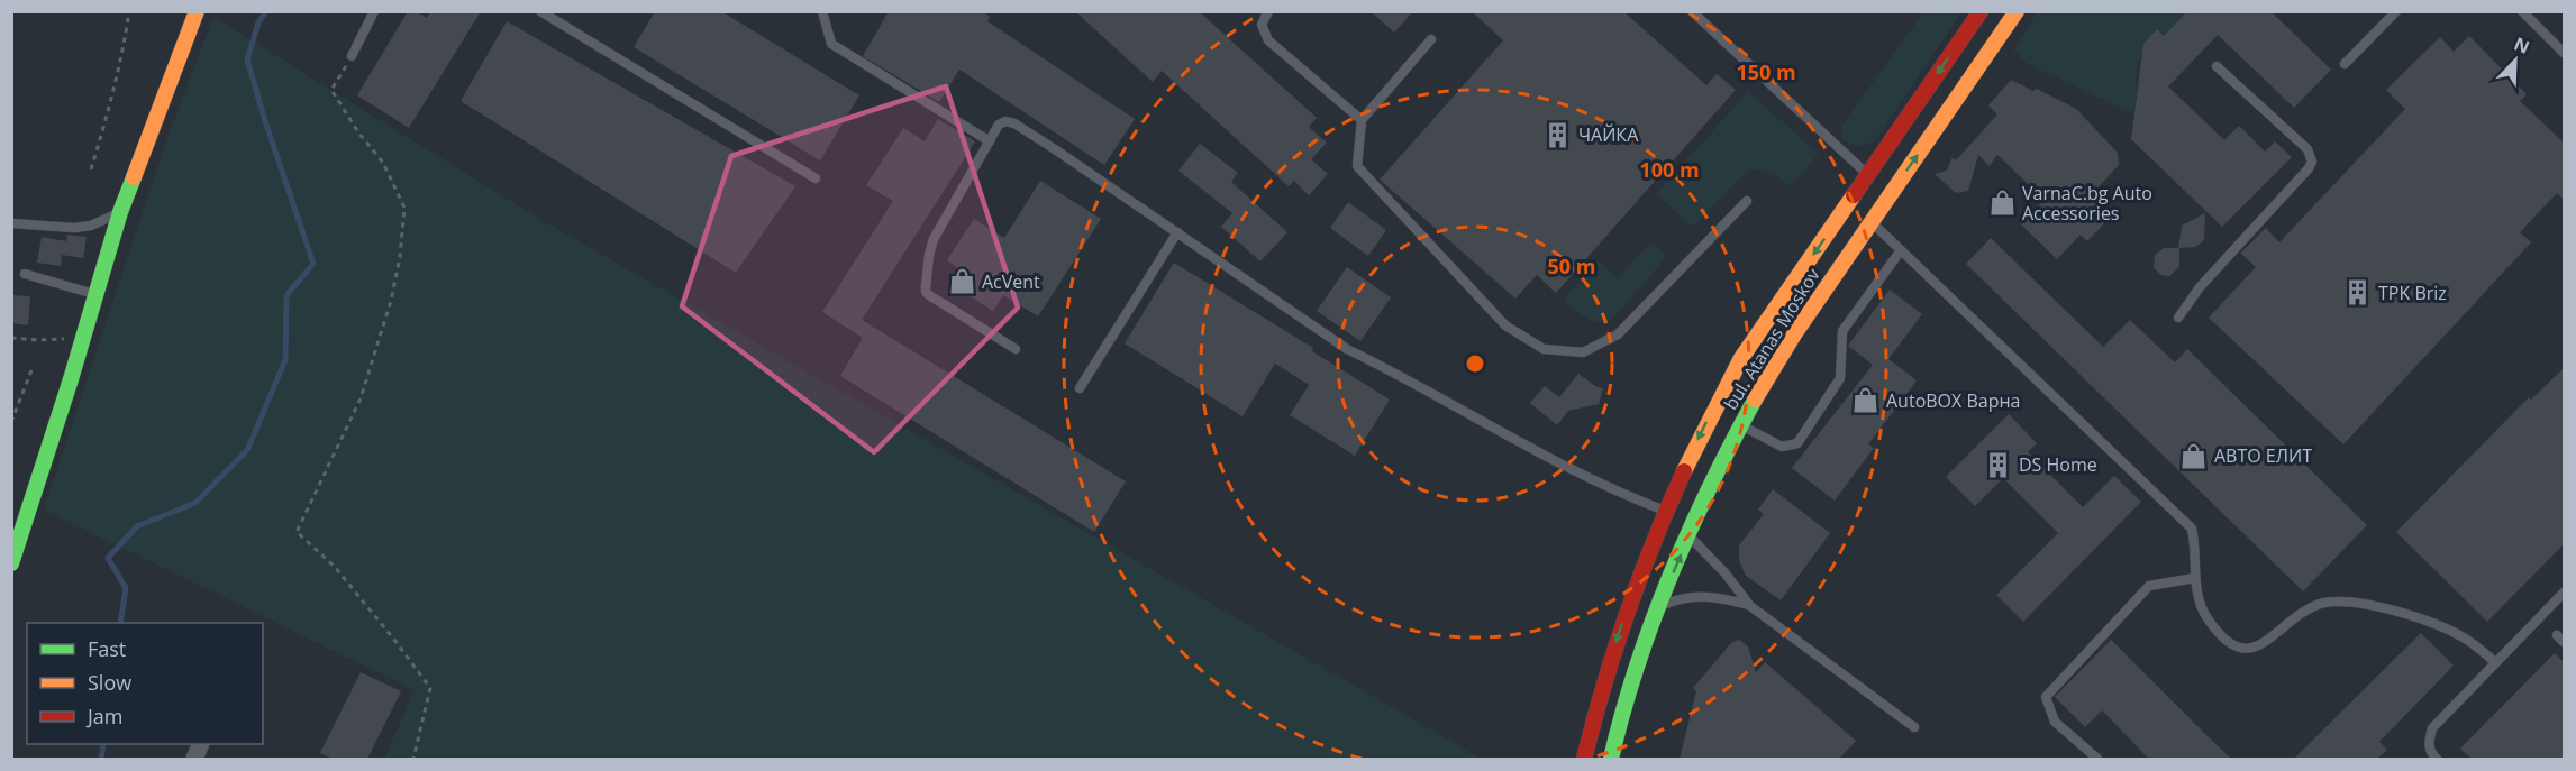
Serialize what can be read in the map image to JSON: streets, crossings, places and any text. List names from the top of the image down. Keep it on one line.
{"streets":{"main road":["bul. Atanas Moskov"]},"places":{"building":["ЧАЙКА","TPK Briz","DS Home"],"shop":["VarnaC.bg Auto Accessories","AcVent","AutoBOX Варна","АВТО ЕЛИТ"]},"legend":["Fast","Slow","Jam"],"north":"top right","rings":["150 m","100 m","50 m"]}
